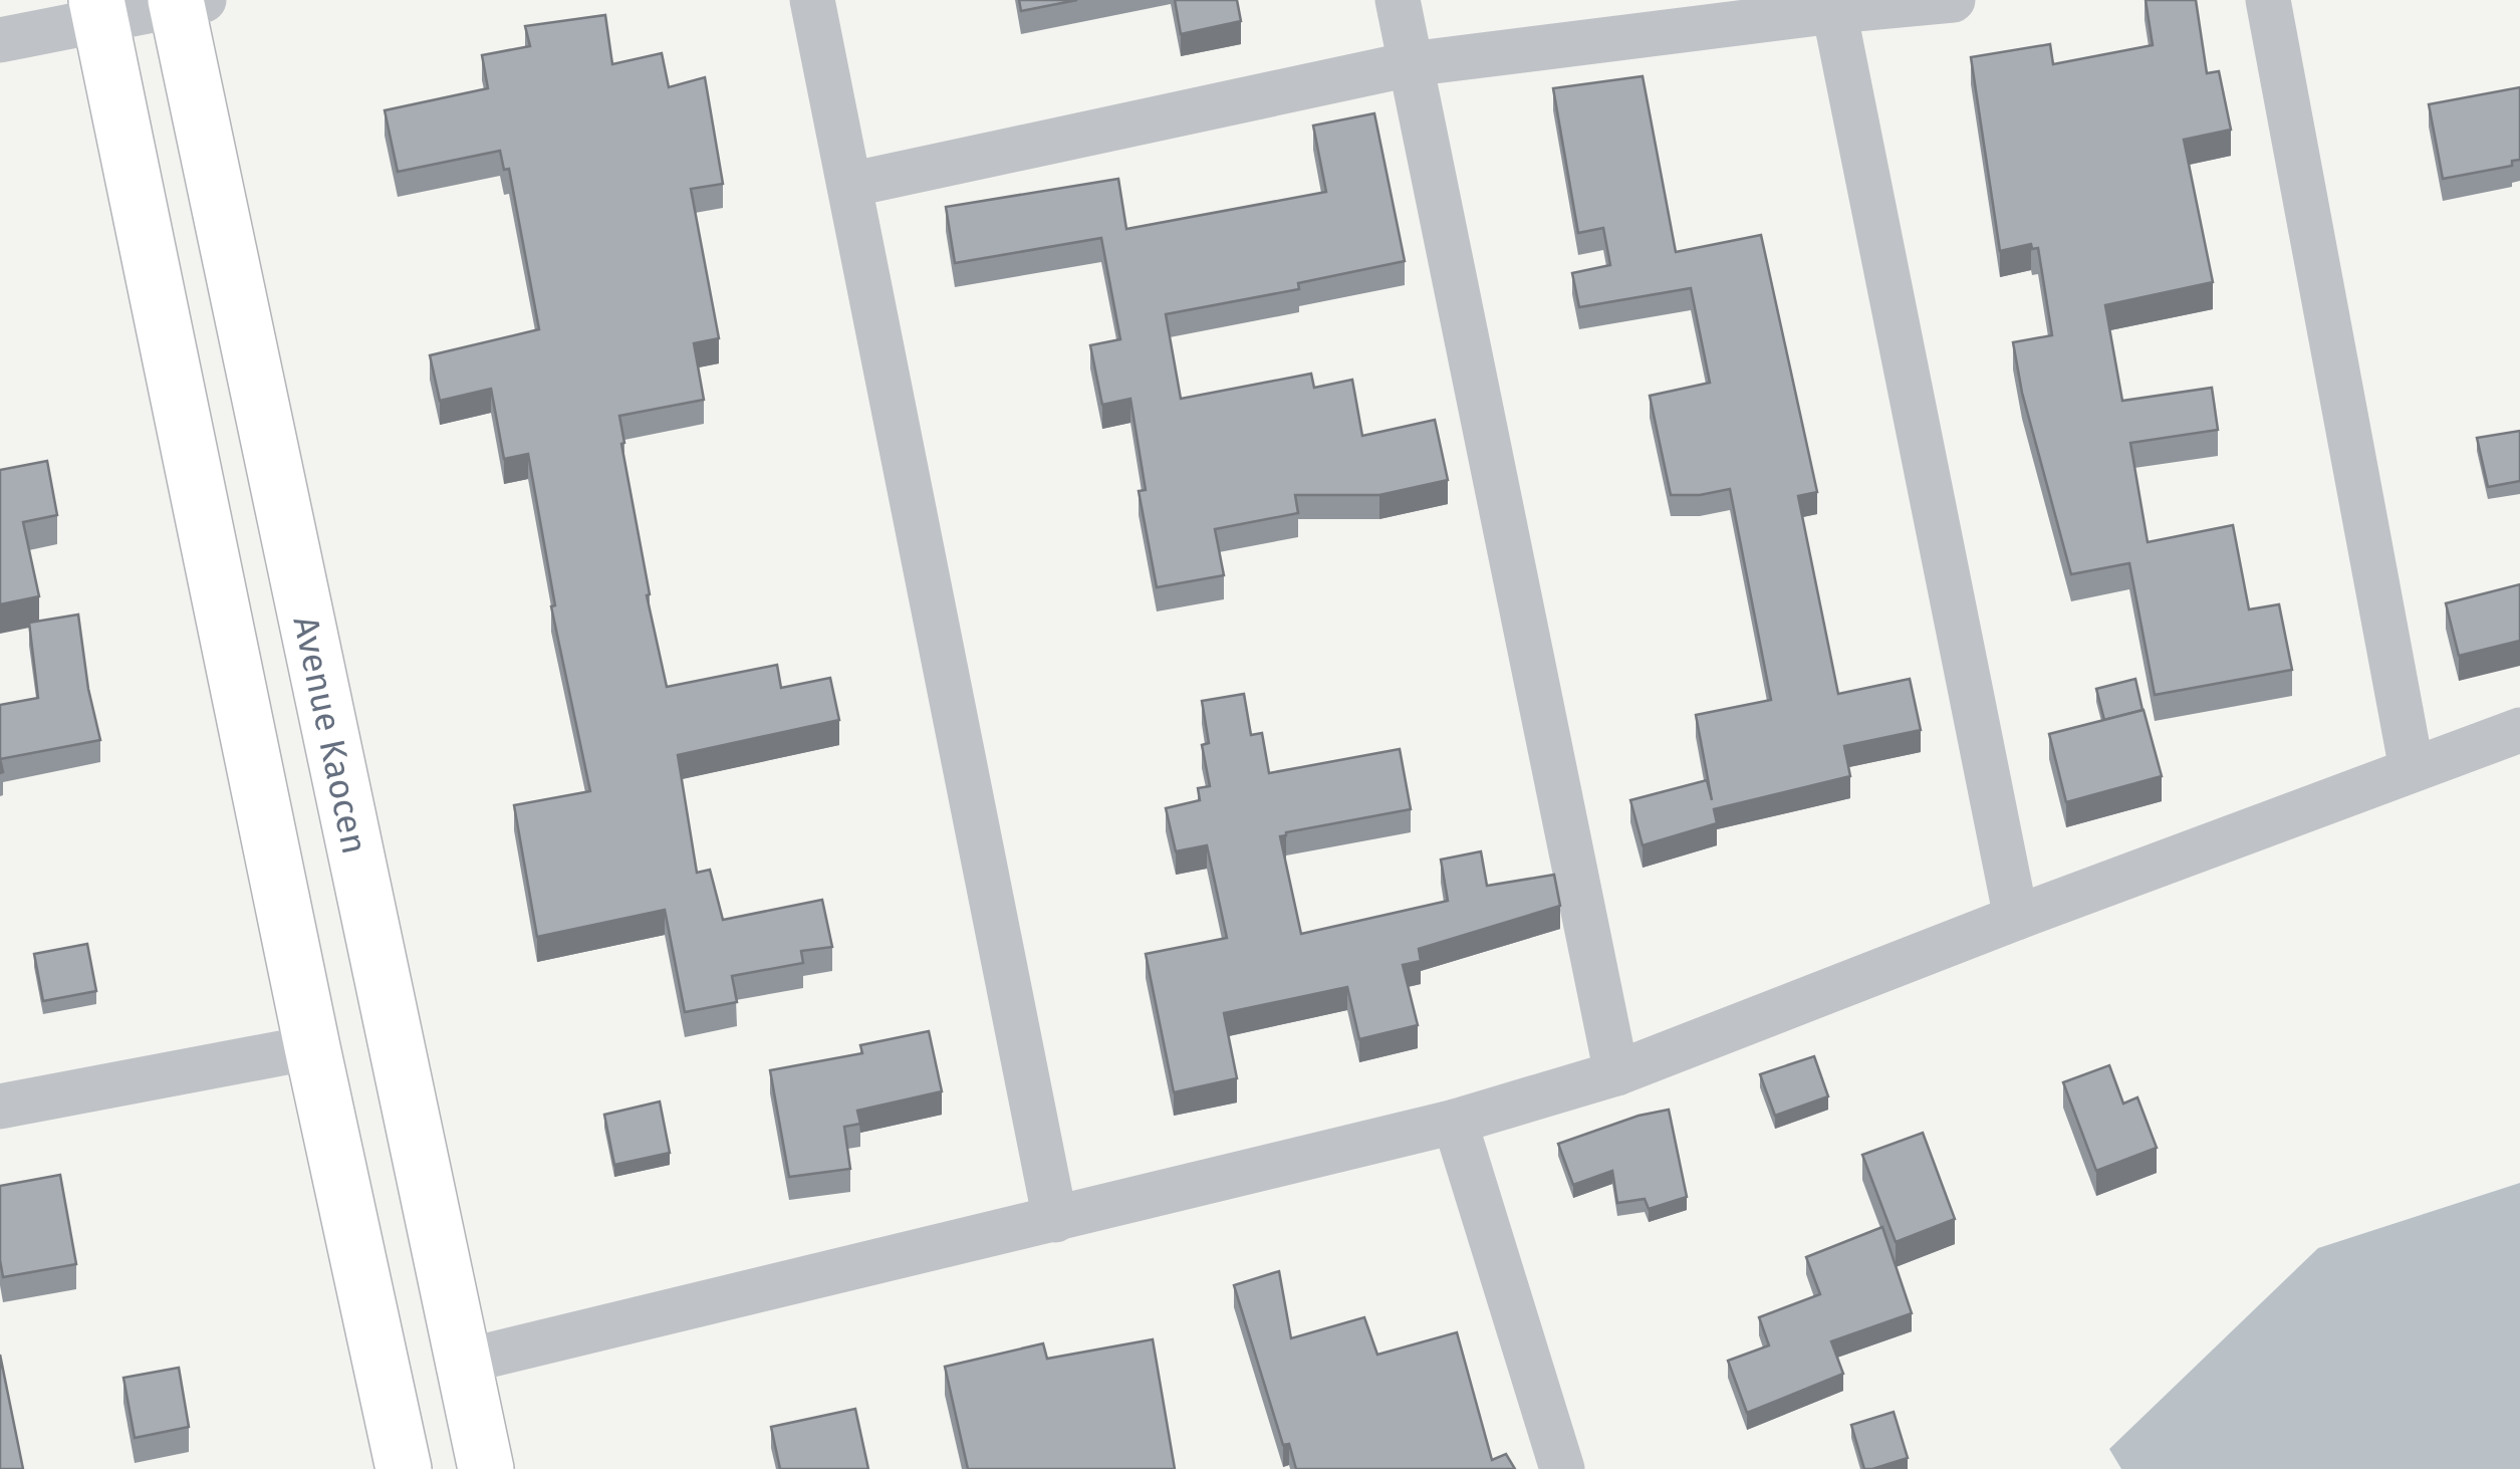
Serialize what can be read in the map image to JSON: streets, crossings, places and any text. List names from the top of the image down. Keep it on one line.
{"streets":{"highway":["Avenue Kaocen"]}}
